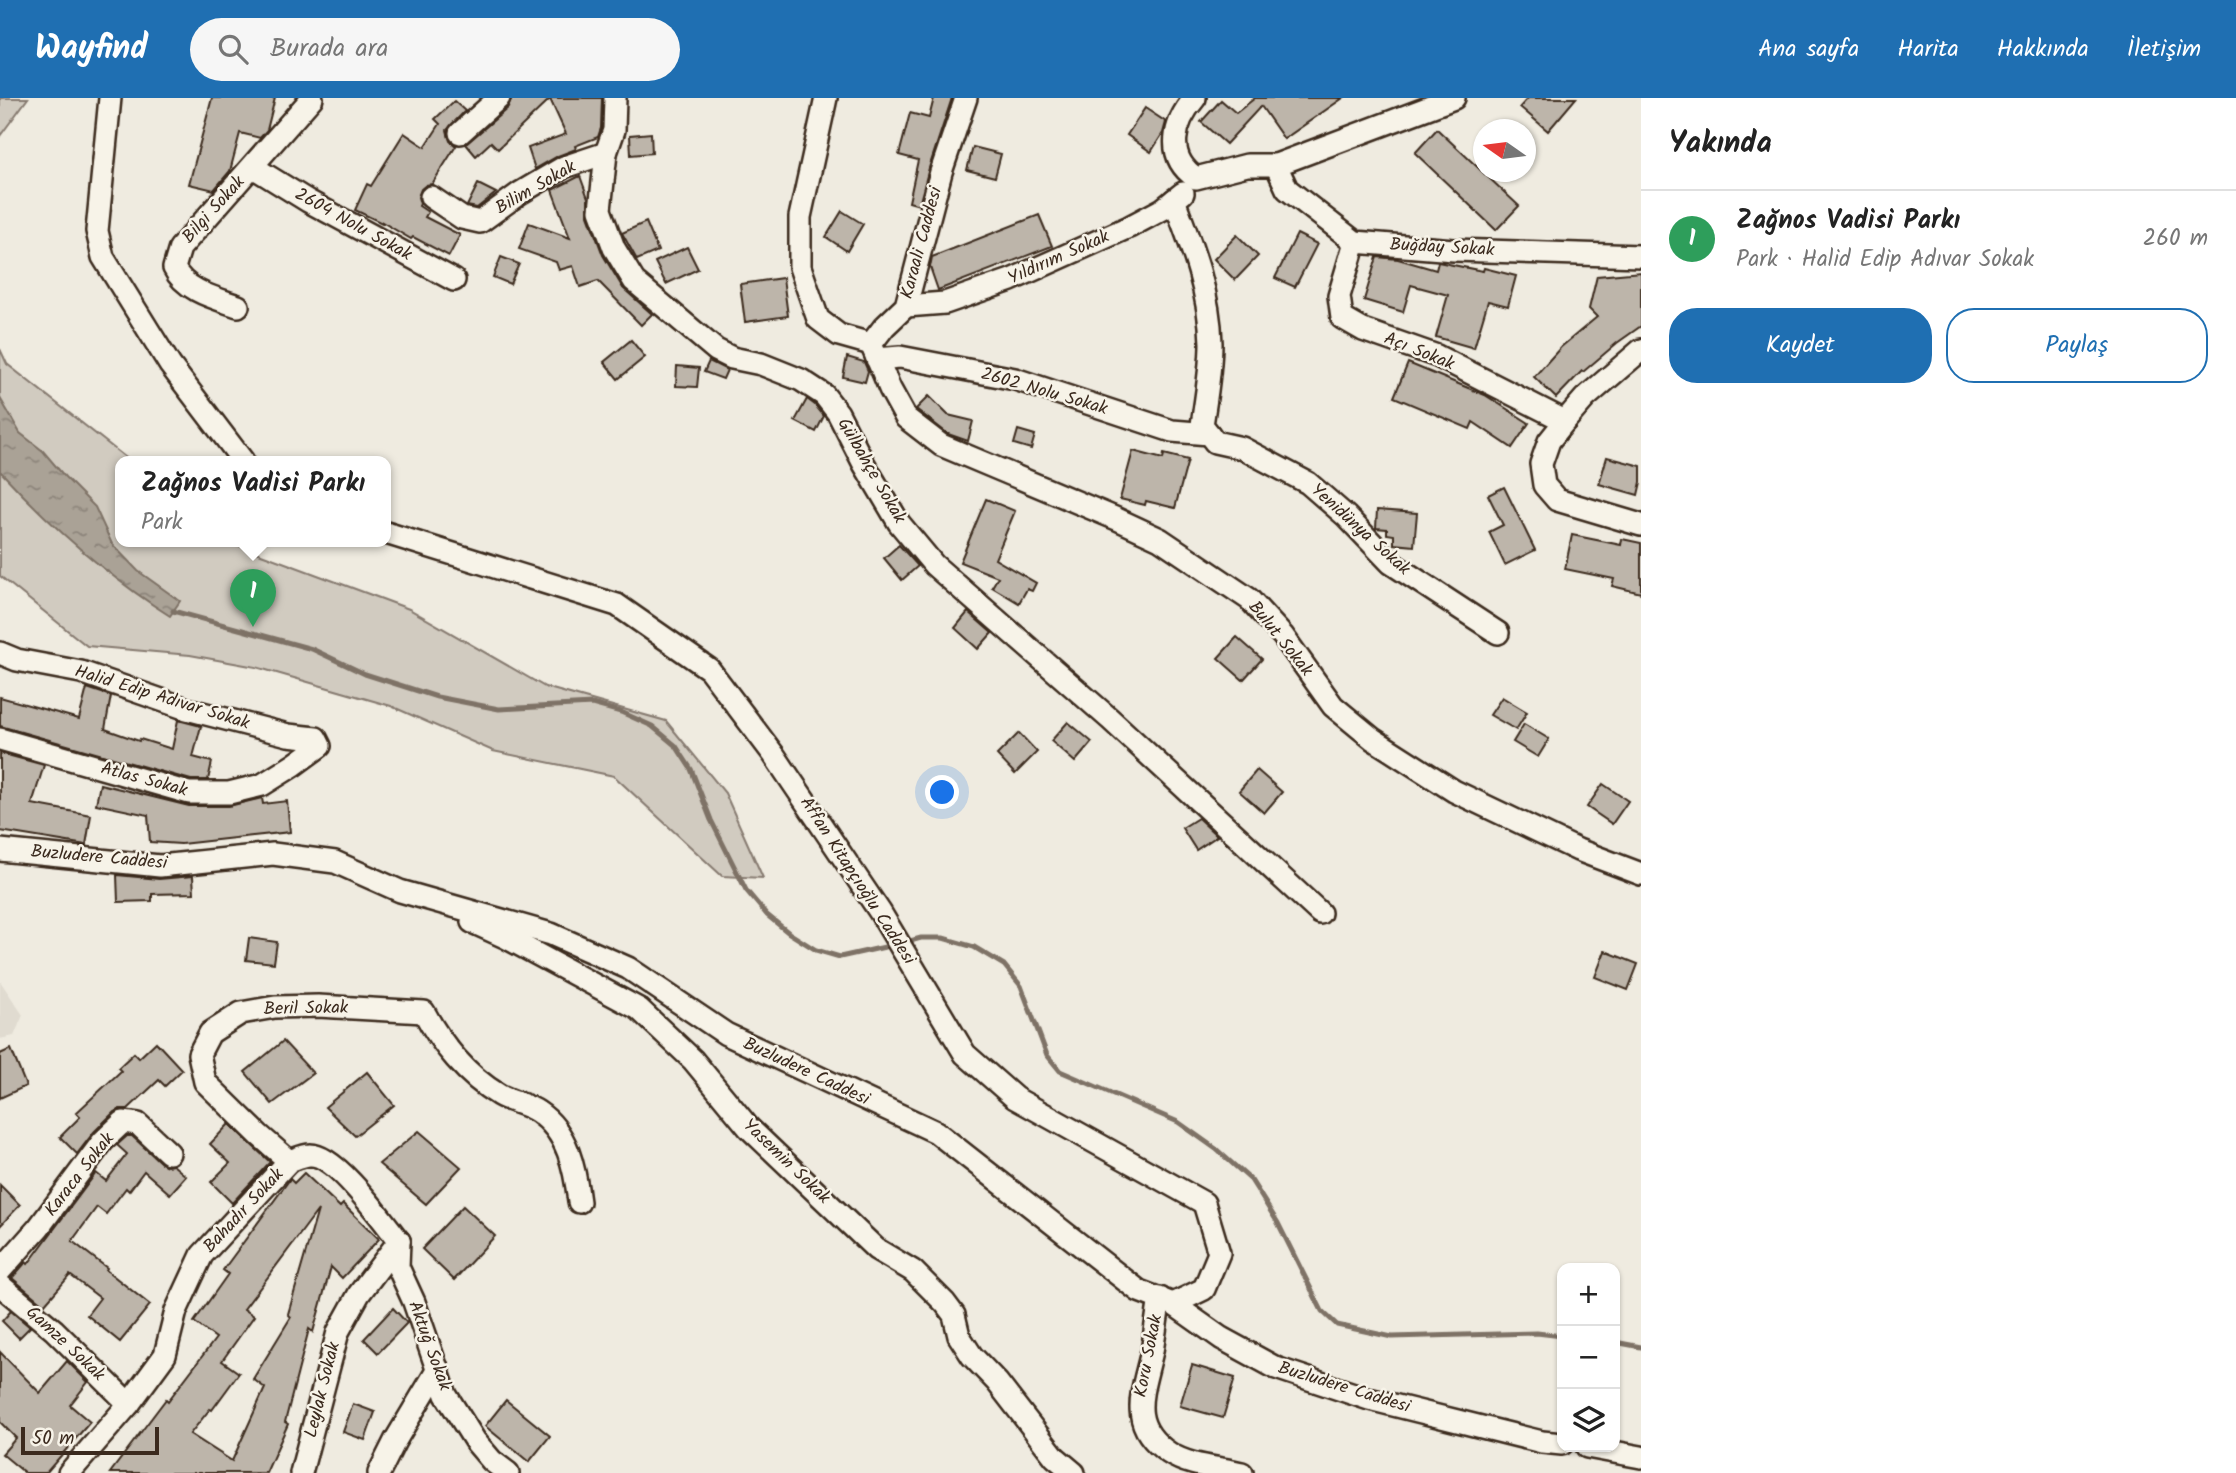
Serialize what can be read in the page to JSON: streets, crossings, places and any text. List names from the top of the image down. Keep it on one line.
{"streets":{"street":["Bilim Sokak","Bilgi Sokak","2604 Nolu Sokak","Karaali Caddesi","Buğday Sokak","Yıldırım Sokak","Açı Sokak","2602 Nolu Sokak","Gülbahçe Sokak","Yenidünya Sokak","Bulut Sokak","Halid Edip Adıvar Sokak","Atlas Sokak","Buzludere Caddesi","Affan Kitapçıoğlu Caddesi","Beril Sokak","Yasemin Sokak","Karaca Sokak","Bahadır Sokak","Gamze Sokak","Aktuğ Sokak","Koru Sokak","Leylak Sokak"]},"crossings":[["Bilim Sokak","Gülbahçe Sokak"],["Bilgi Sokak","2604 Nolu Sokak"],["Karaali Caddesi","Yıldırım Sokak"],["Karaali Caddesi","2602 Nolu Sokak"],["Karaali Caddesi","Bulut Sokak"],["Buğday Sokak","Açı Sokak"],["2602 Nolu Sokak","Yenidünya Sokak"],["2602 Nolu Sokak","Bulut Sokak"],["Halid Edip Adıvar Sokak","Atlas Sokak"],["Buzludere Caddesi","Affan Kitapçıoğlu Caddesi"],["Buzludere Caddesi","Yasemin Sokak"],["Buzludere Caddesi","Koru Sokak"],["Affan Kitapçıoğlu Caddesi","Koru Sokak"],["Beril Sokak","Bahadır Sokak"],["Bahadır Sokak","Gamze Sokak"],["Aktuğ Sokak","Leylak Sokak"]],"scale_bar":"50 m","north":"left","page":{"header":"Wayfind","search":"Burada ara","nav":["Ana sayfa","Harita","Hakkında","İletişim"],"heading":"Yakında","list":[{"mark":"1","name":"Zağnos Vadisi Parkı","note":"Park · Halid Edip Adıvar Sokak","value":"260 m"}],"buttons":["Kaydet","Paylaş"],"popup":["Zağnos Vadisi Parkı","Park"],"pins":"1","map_buttons":["+","−"],"scale":"50 m"}}
